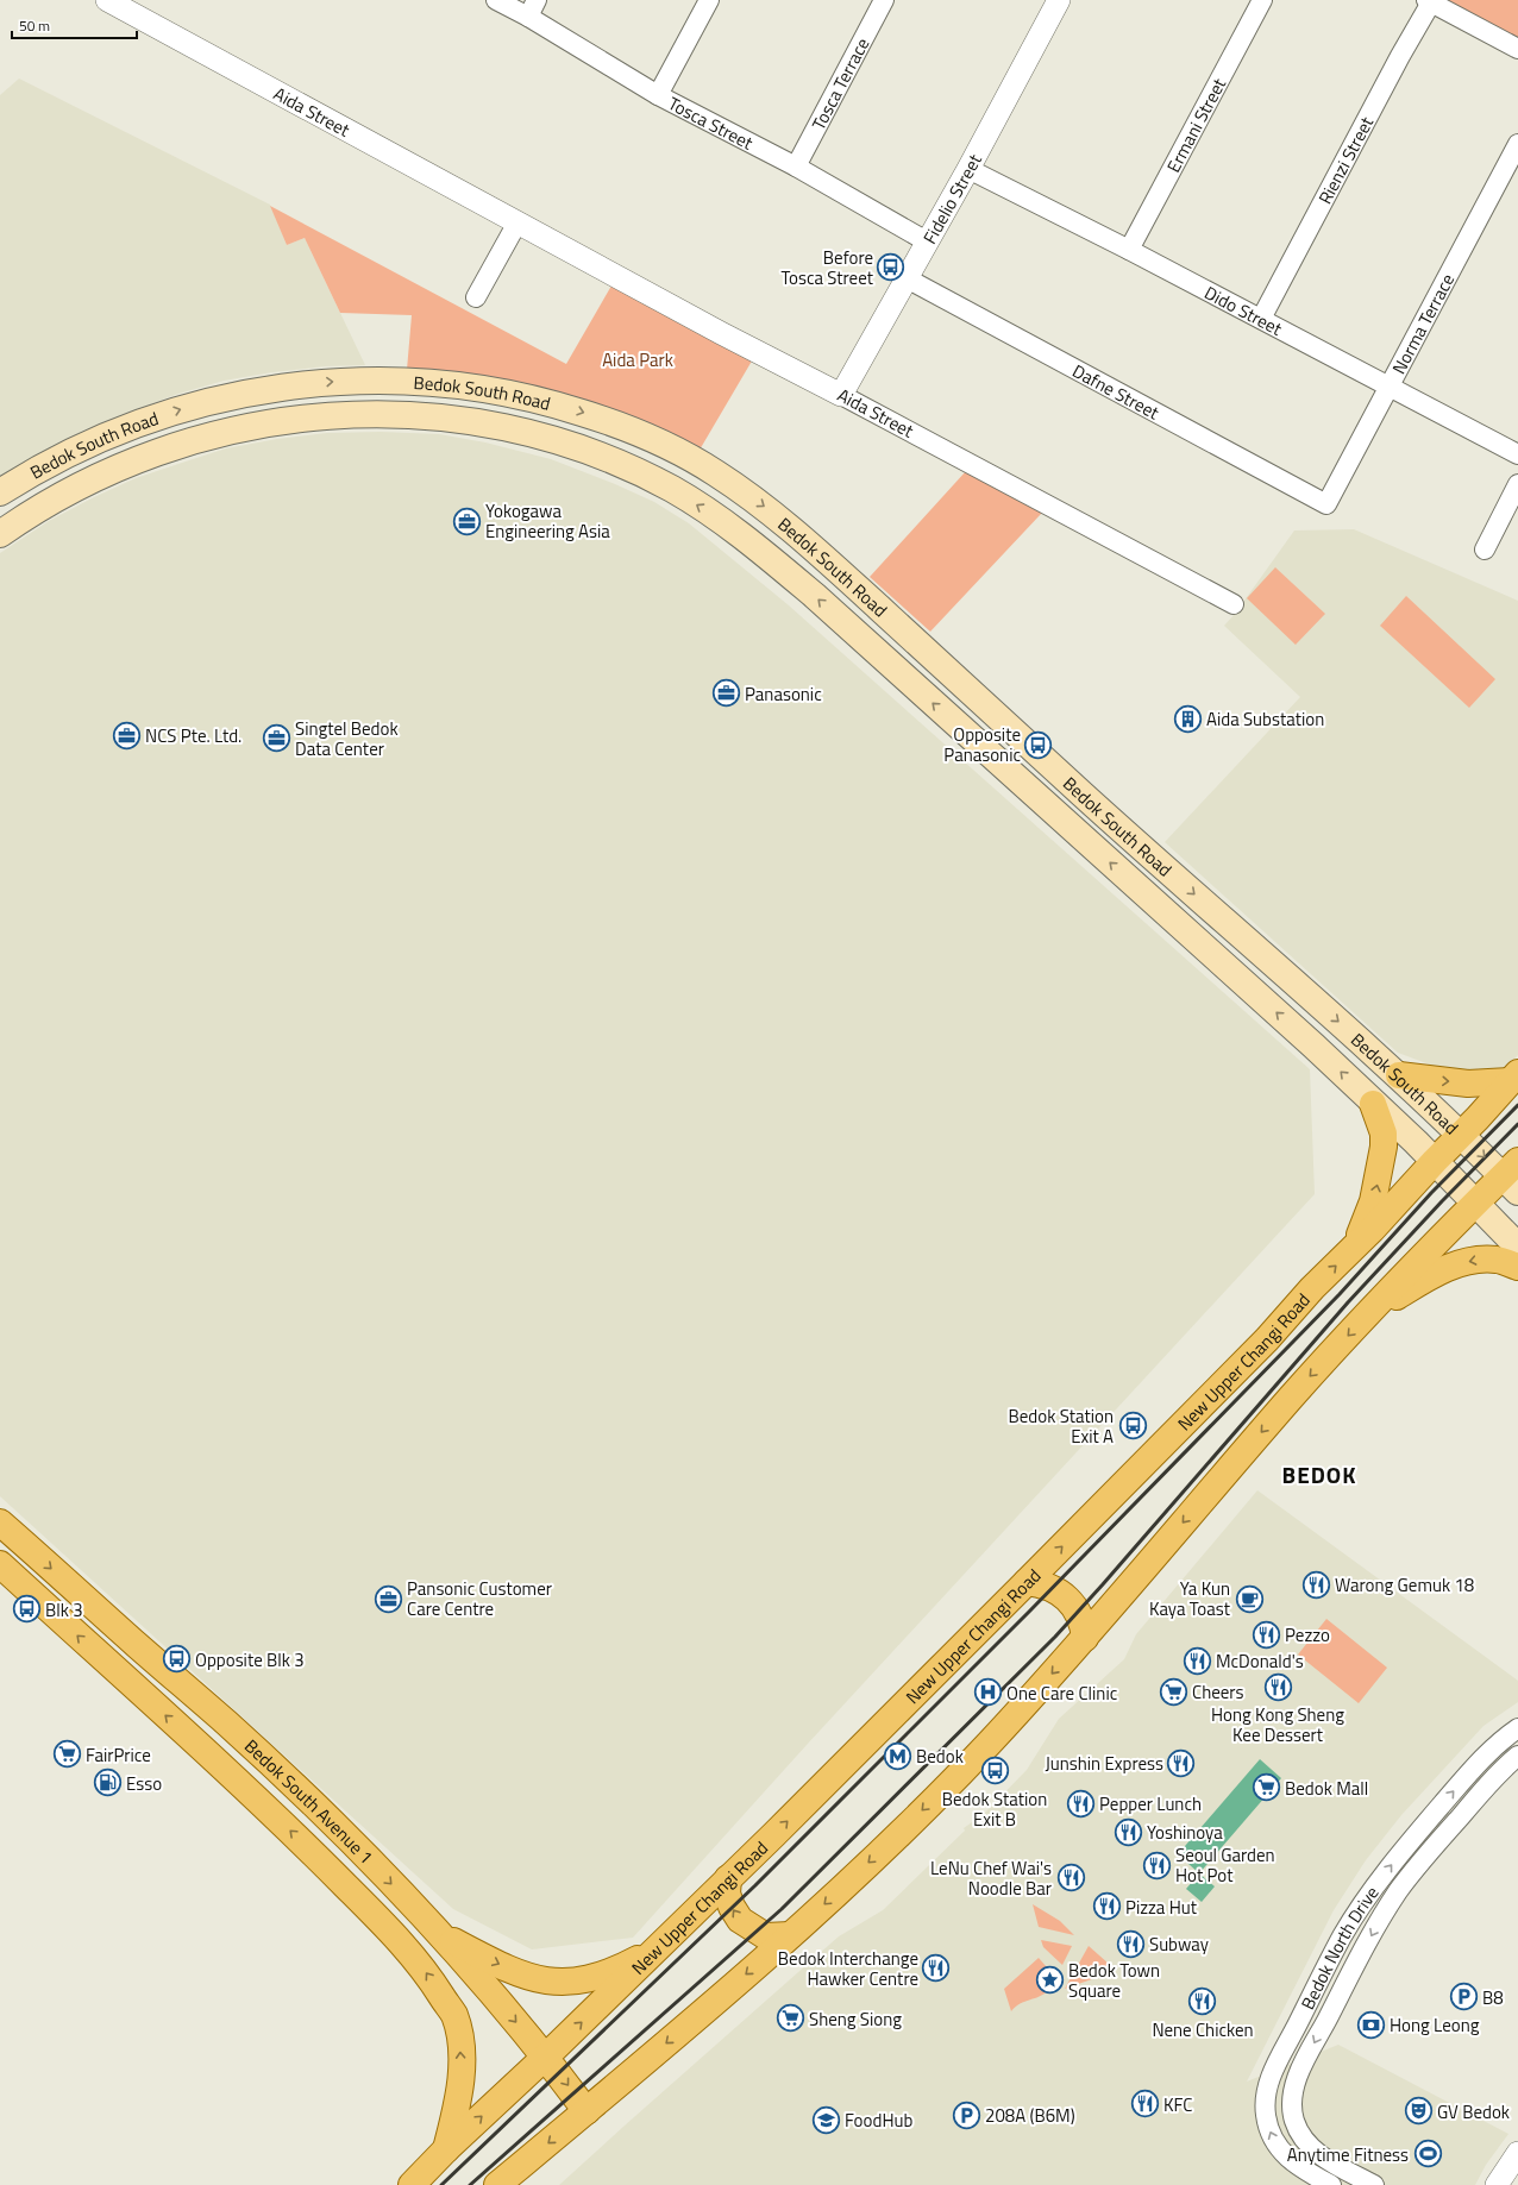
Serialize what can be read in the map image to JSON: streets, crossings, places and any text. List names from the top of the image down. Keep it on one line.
{"streets":{"main road":["Bedok South Road","New Upper Changi Road","Bedok South Avenue 1"],"street":["Tosca Terrace","Aida Street","Tosca Street","Ermani Street","Rienzi Street","Fidelio Street","Dido Street","Norma Terrace","Dafne Street","Bedok North Drive"]},"crossings":[["Tosca Terrace","Tosca Street"],["Aida Street","Fidelio Street"],["Tosca Street","Fidelio Street"],["Ermani Street","Dido Street"],["Rienzi Street","Dido Street"],["Fidelio Street","Dido Street"],["Fidelio Street","Dafne Street"],["Dido Street","Norma Terrace"],["Norma Terrace","Dafne Street"],["Bedok South Road","New Upper Changi Road"],["New Upper Changi Road","Bedok South Avenue 1"]],"districts":["BEDOK"],"parks":["Aida Park"],"places":{"bus stop":["Before Tosca Street","Opposite Panasonic","Bedok Station Exit A","Blk 3","Opposite Blk 3","Bedok Station Exit B"],"office":["Yokogawa Engineering Asia","Panasonic","NCS Pte. Ltd.","Singtel Bedok Data Center","Pansonic Customer Care Centre"],"building":["Aida Substation"],"restaurant":["Warong Gemuk 18","Pezzo","McDonald's","Hong Kong Sheng Kee Dessert","Junshin Express","Pepper Lunch","Yoshinoya","Seoul Garden Hot Pot","LeNu Chef Wai's Noodle Bar","Pizza Hut","Subway","Bedok Interchange Hawker Centre","Nene Chicken","KFC"],"cafe":["Ya Kun Kaya Toast"],"supermarket":["Cheers","FairPrice","Bedok Mall","Sheng Siong"],"hospital":["One Care Clinic"],"metro station":["Bedok"],"fuel station":["Esso"],"place":["Bedok Town Square"],"parking":["B8","208A (B6M)"],"bank":["Hong Leong"],"theatre":["GV Bedok"],"school or university":["FoodHub"],"sports":["Anytime Fitness"]},"scale_bar":"50 m"}
